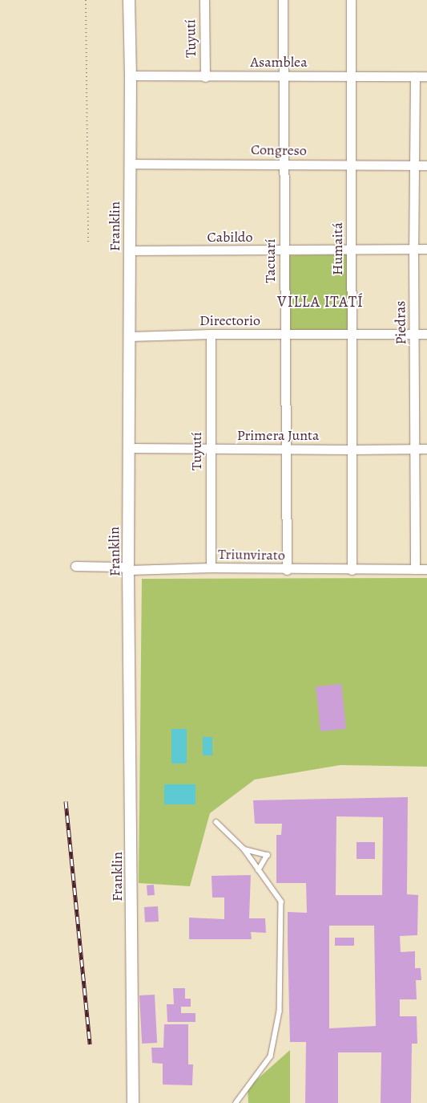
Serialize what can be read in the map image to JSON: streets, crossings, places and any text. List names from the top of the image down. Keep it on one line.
{"streets":{"street":["Tuyutí","Asamblea","Congreso","Franklin","Cabildo","Humaitá","Tacuarí","Directorio","Piedras","Primera Junta","Triunvirato"]},"crossings":[["Tuyutí","Asamblea"],["Tuyutí","Directorio"],["Tuyutí","Primera Junta"],["Tuyutí","Triunvirato"],["Asamblea","Franklin"],["Asamblea","Humaitá"],["Asamblea","Tacuarí"],["Asamblea","Piedras"],["Congreso","Franklin"],["Congreso","Humaitá"],["Congreso","Tacuarí"],["Congreso","Piedras"],["Franklin","Cabildo"],["Franklin","Directorio"],["Franklin","Primera Junta"],["Franklin","Triunvirato"],["Cabildo","Humaitá"],["Cabildo","Tacuarí"],["Cabildo","Piedras"],["Humaitá","Directorio"],["Humaitá","Primera Junta"],["Humaitá","Triunvirato"],["Tacuarí","Directorio"],["Tacuarí","Primera Junta"],["Tacuarí","Triunvirato"],["Directorio","Piedras"],["Piedras","Primera Junta"],["Piedras","Triunvirato"]],"districts":["VILLA ITATÍ"]}
